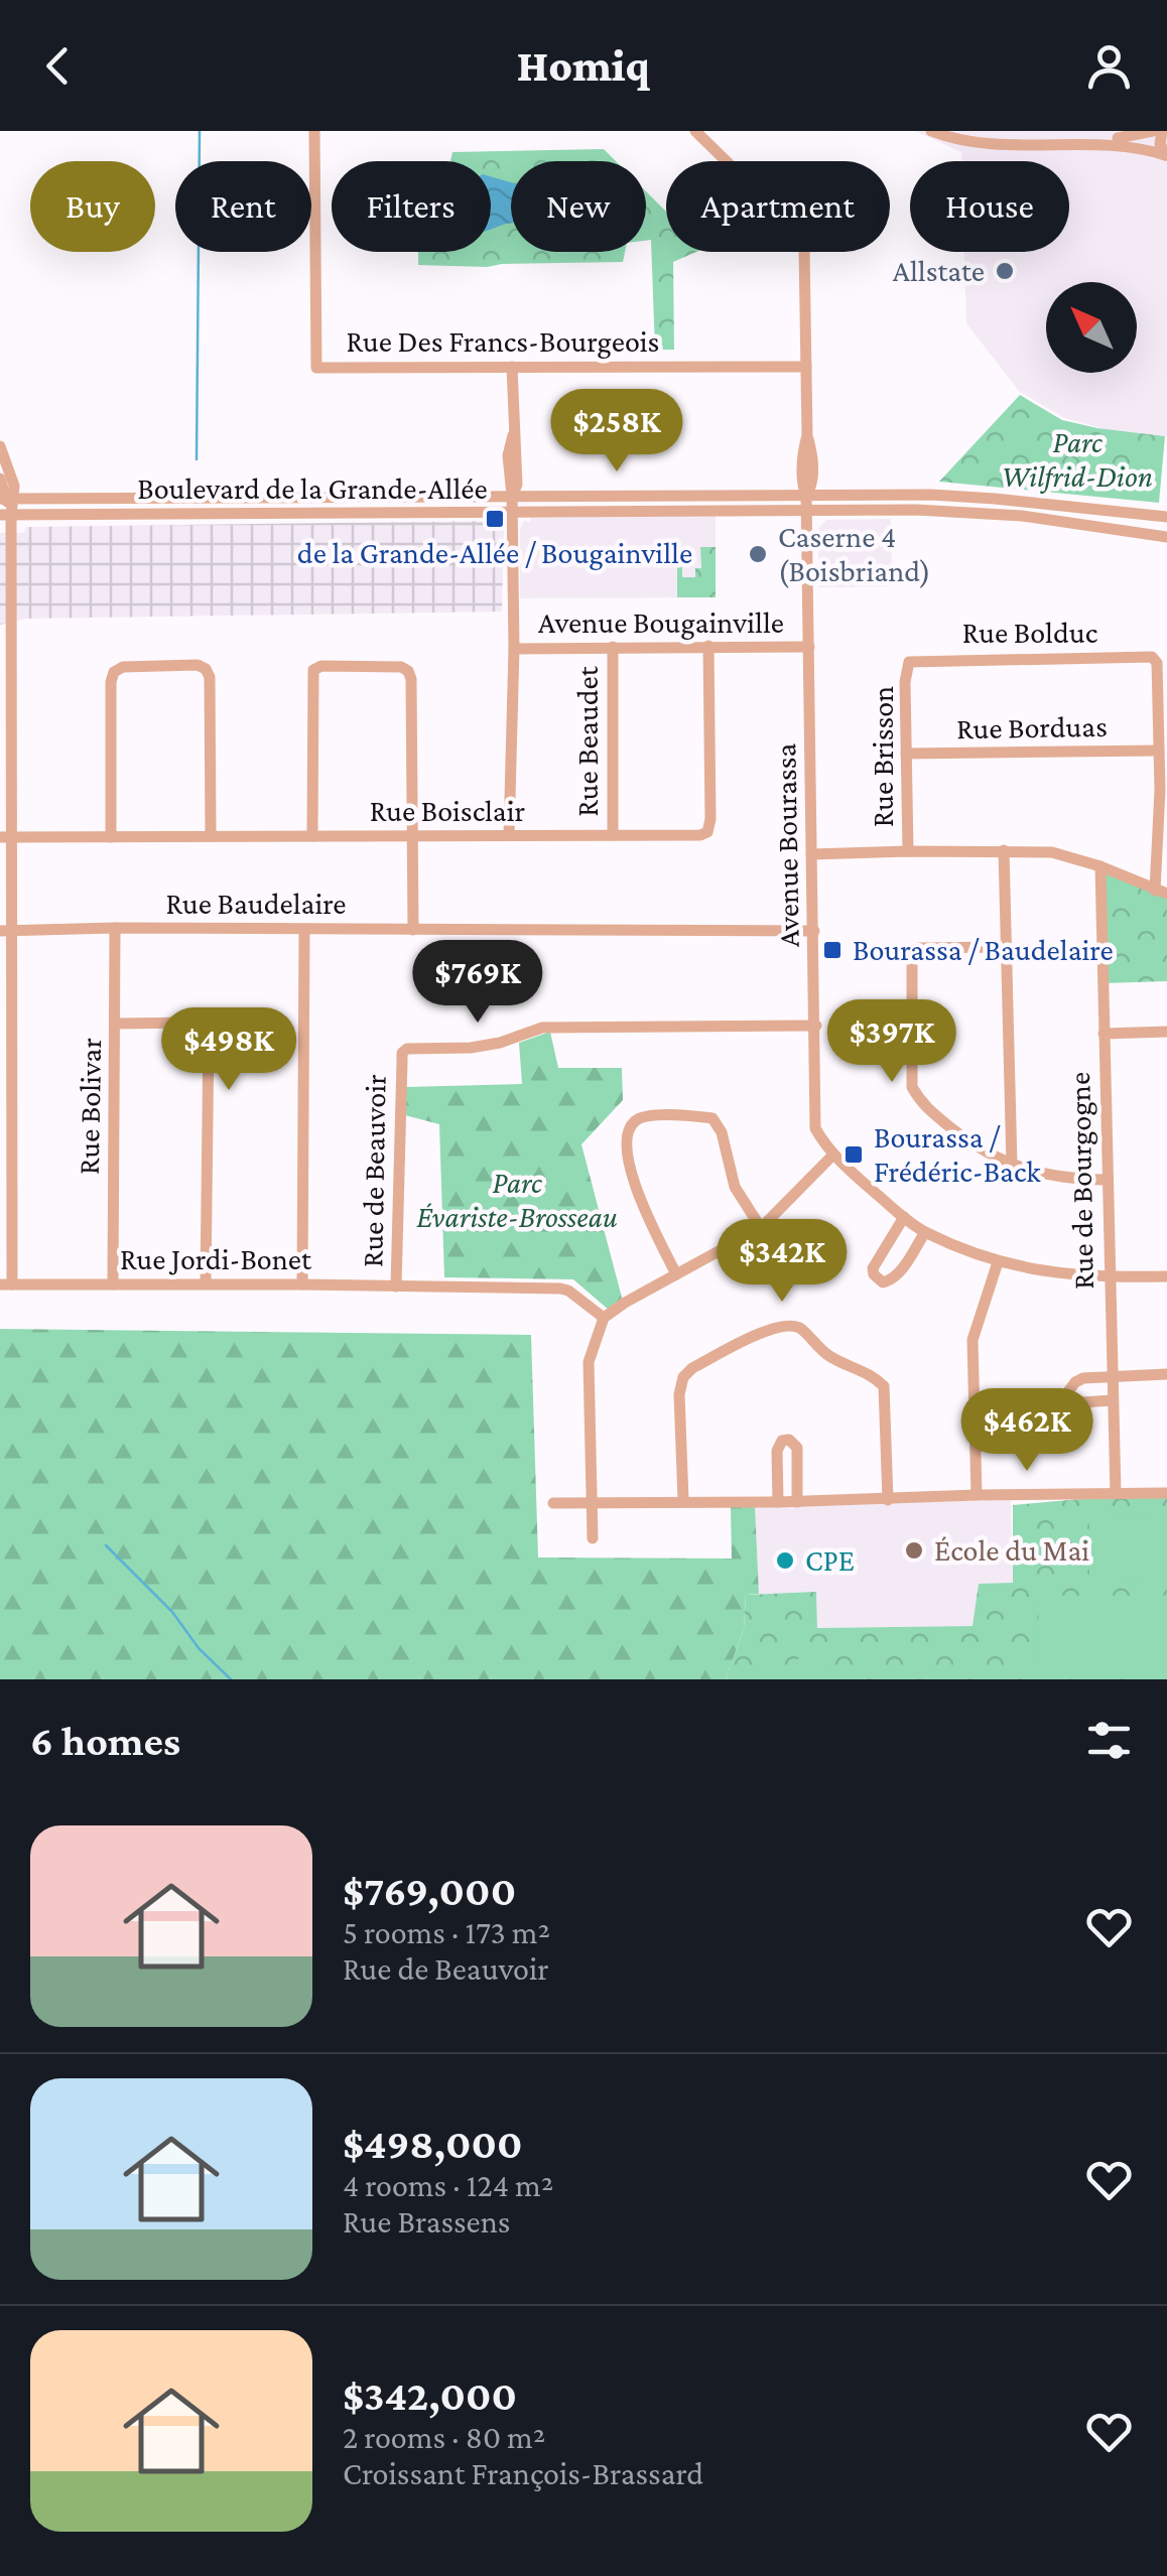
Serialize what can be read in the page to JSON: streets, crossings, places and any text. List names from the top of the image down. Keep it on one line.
{"streets":{"street":["Rue Des Francs-Bourgeois","Boulevard de la Grande-Allée","Avenue Bougainville","Rue Bolduc","Rue Borduas","Rue Beaudet","Rue Brisson","Rue Boisclair","Avenue Bourassa","Rue Baudelaire","Rue Bolivar","Rue de Beauvoir","Rue de Bourgogne","Rue Jordi-Bonet"]},"crossings":[["Rue Des Francs-Bourgeois","Avenue Bougainville"],["Boulevard de la Grande-Allée","Avenue Bougainville"],["Boulevard de la Grande-Allée","Avenue Bourassa"],["Avenue Bougainville","Rue Beaudet"],["Avenue Bougainville","Rue Boisclair"],["Avenue Bougainville","Avenue Bourassa"],["Rue Bolduc","Rue Borduas"],["Rue Bolduc","Rue Brisson"],["Rue Borduas","Rue Brisson"],["Rue Beaudet","Rue Boisclair"],["Avenue Bourassa","Rue Baudelaire"],["Avenue Bourassa","Rue de Beauvoir"],["Avenue Bourassa","Rue de Bourgogne"],["Rue Baudelaire","Rue Bolivar"],["Rue Bolivar","Rue Jordi-Bonet"],["Rue de Beauvoir","Rue Jordi-Bonet"]],"parks":["Parc Wilfrid-Dion","Parc Évariste-Brosseau"],"places":{"other":["Allstate","Caserne 4 (Boisbriand)","École du Mai","CPE"],"transit":["de la Grande-Allée / Bougainville","Bourassa / Baudelaire","Bourassa / Frédéric-Back"]},"north":"top left","page":{"header":"Homiq","chip":["Buy","Rent","Filters","New","Apartment","House"],"price":["$258K","$769K","$397K","$498K","$342K","$462K"],"heading":"6 homes","list":[{"name":"$769,000","note":"5 rooms · 173 m² · Rue de Beauvoir"},{"name":"$498,000","note":"4 rooms · 124 m² · Rue Brassens"},{"name":"$342,000","note":"2 rooms · 80 m² · Croissant François-Brassard"}]}}
